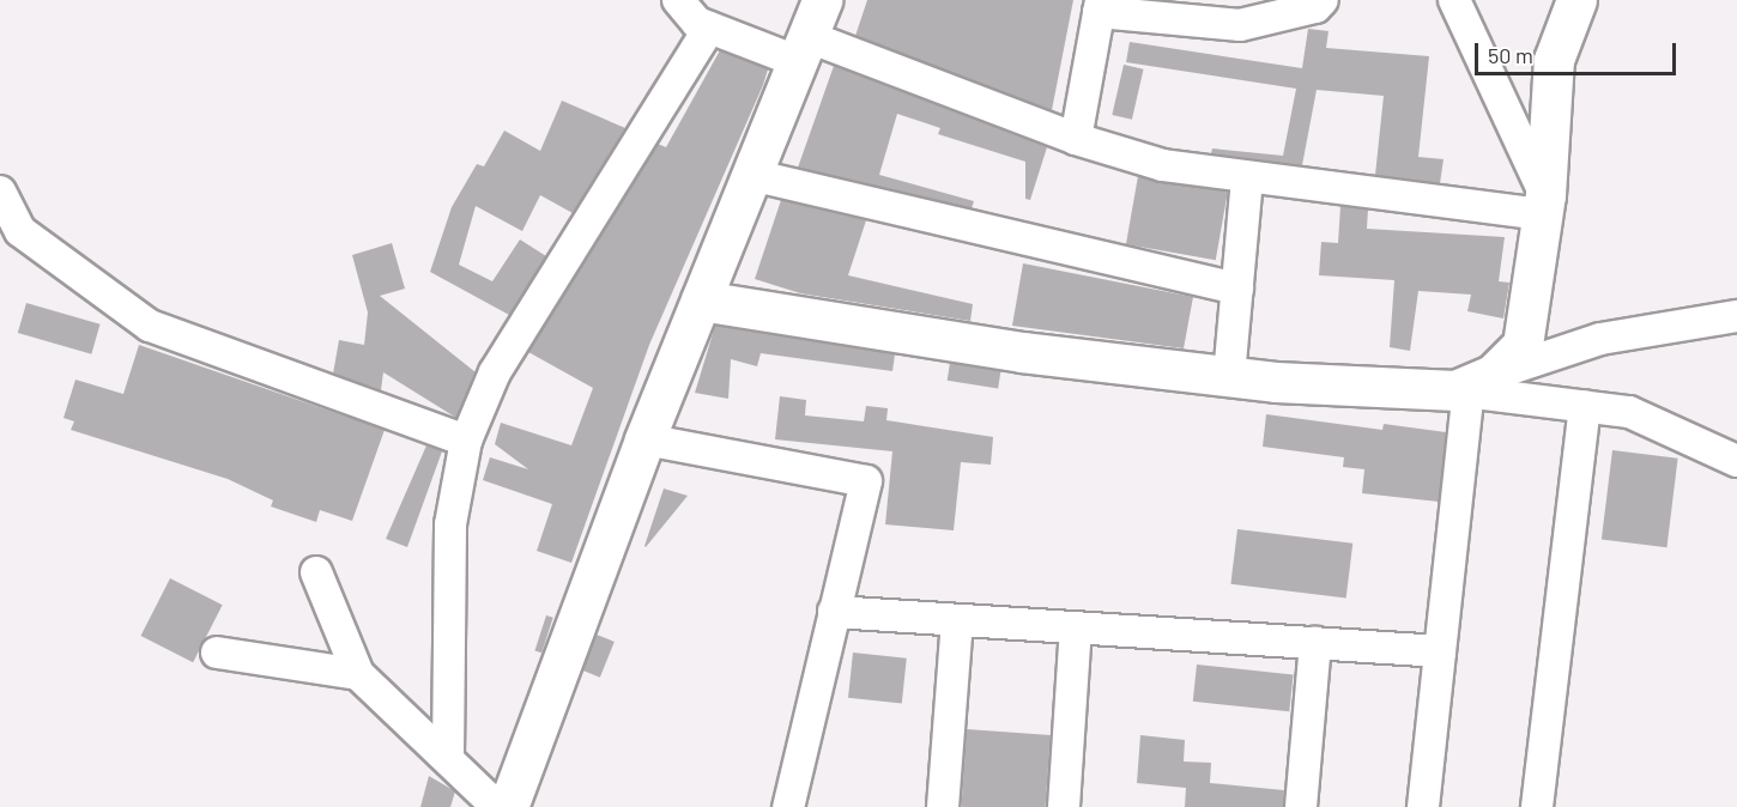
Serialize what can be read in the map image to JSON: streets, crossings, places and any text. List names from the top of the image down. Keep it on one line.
{"scale_bar":"50 m"}
